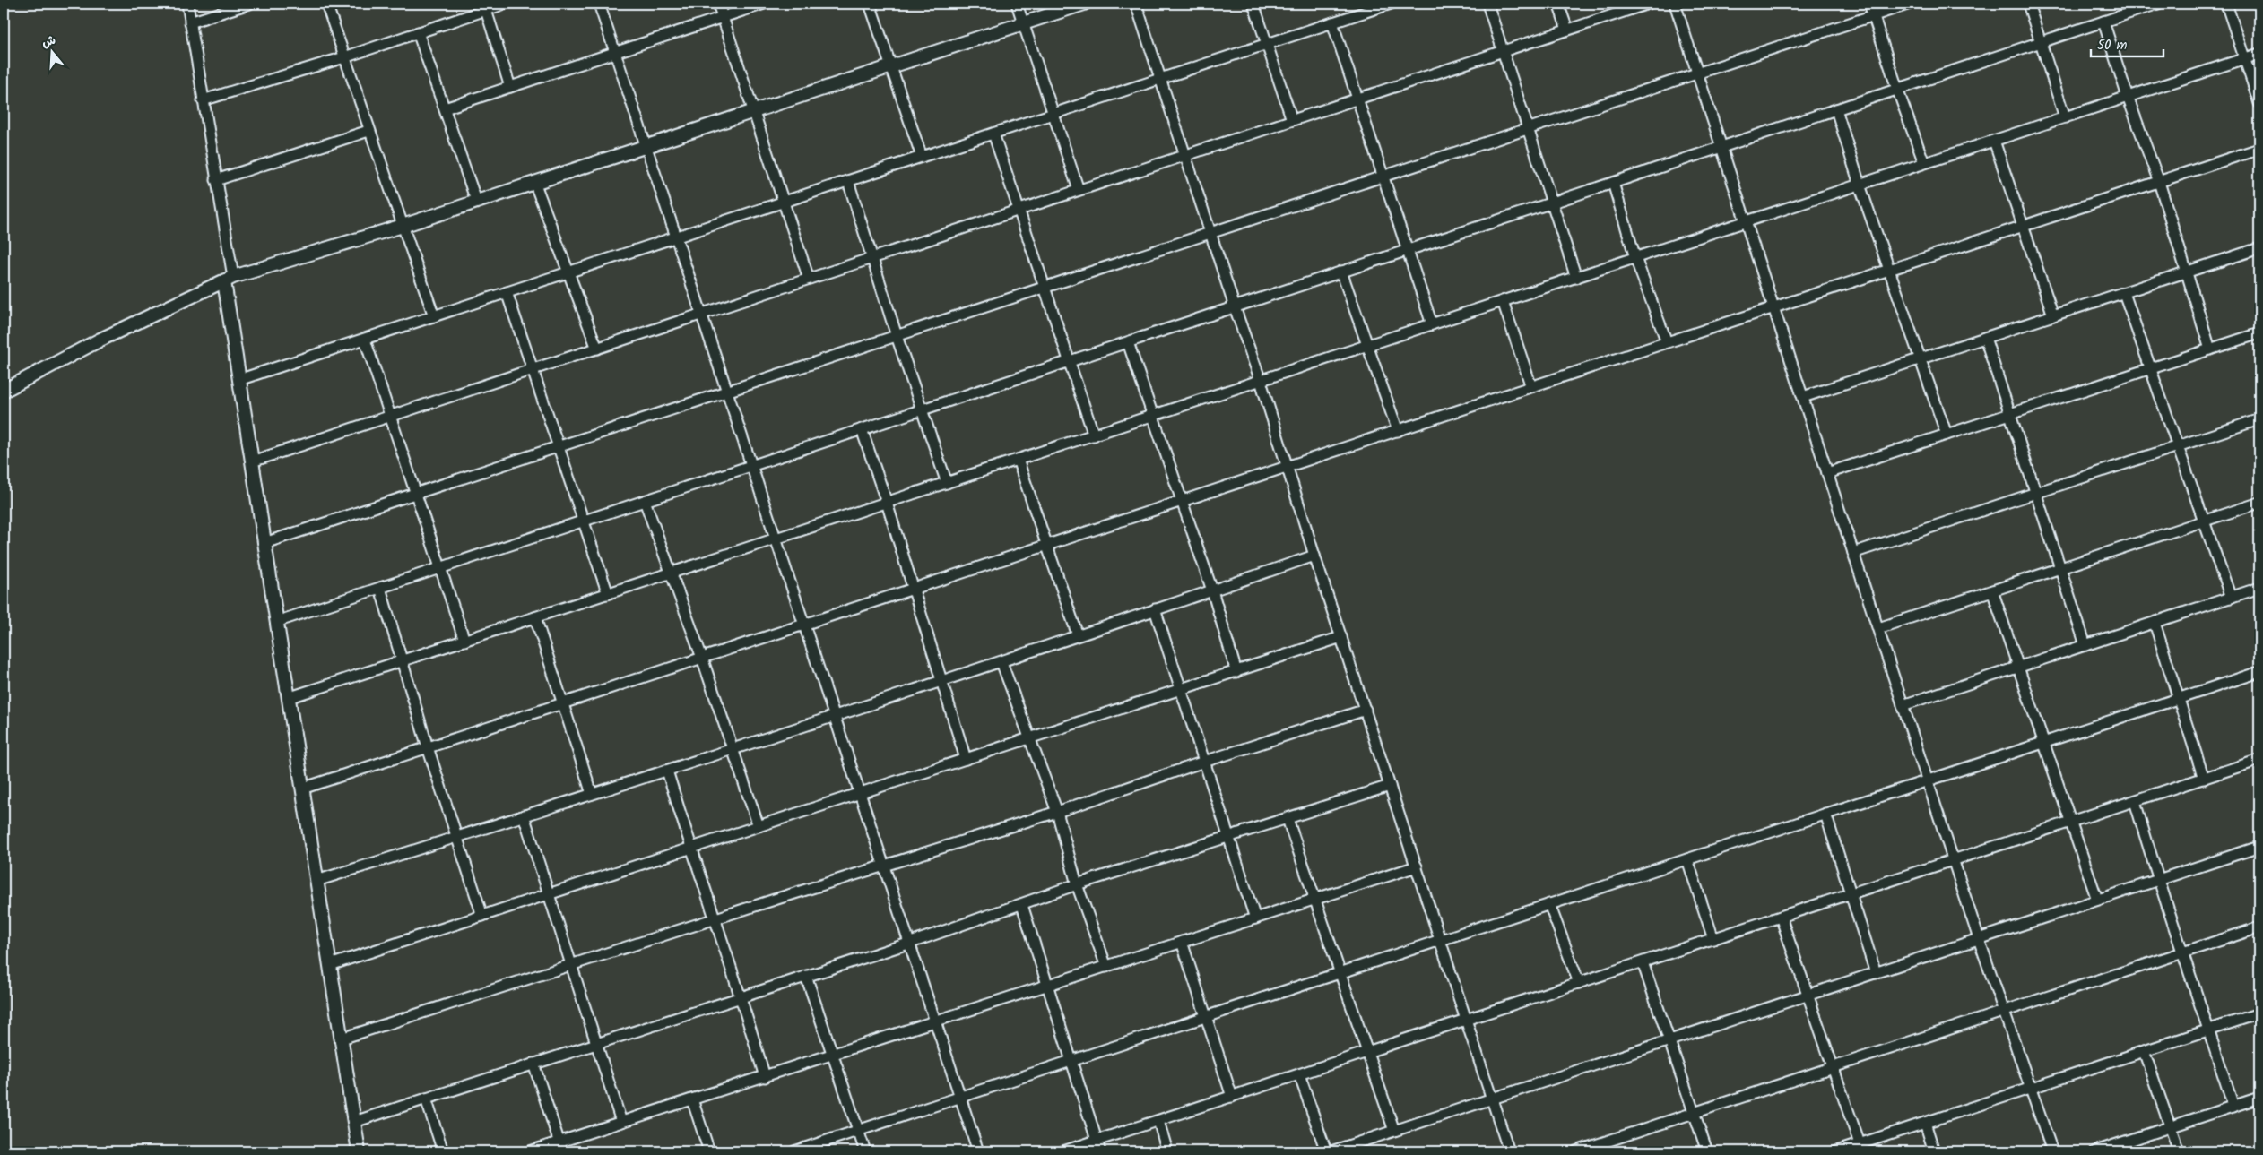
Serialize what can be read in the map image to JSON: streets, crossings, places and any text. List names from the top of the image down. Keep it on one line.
{"scale_bar":"50 m","north":"top"}
